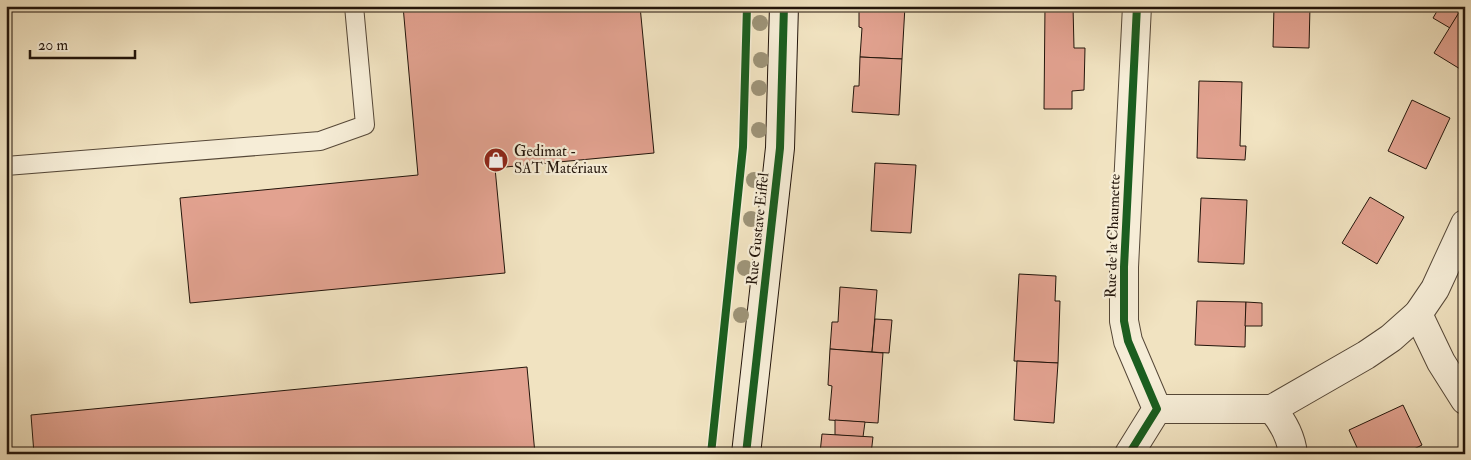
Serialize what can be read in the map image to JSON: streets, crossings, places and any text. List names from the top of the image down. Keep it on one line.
{"streets":{"street":["Rue Gustave Eiffel","Rue de la Chaumette"]},"places":{"shop":["Gedimat - SAT Matériaux"]},"scale_bar":"20 m"}
